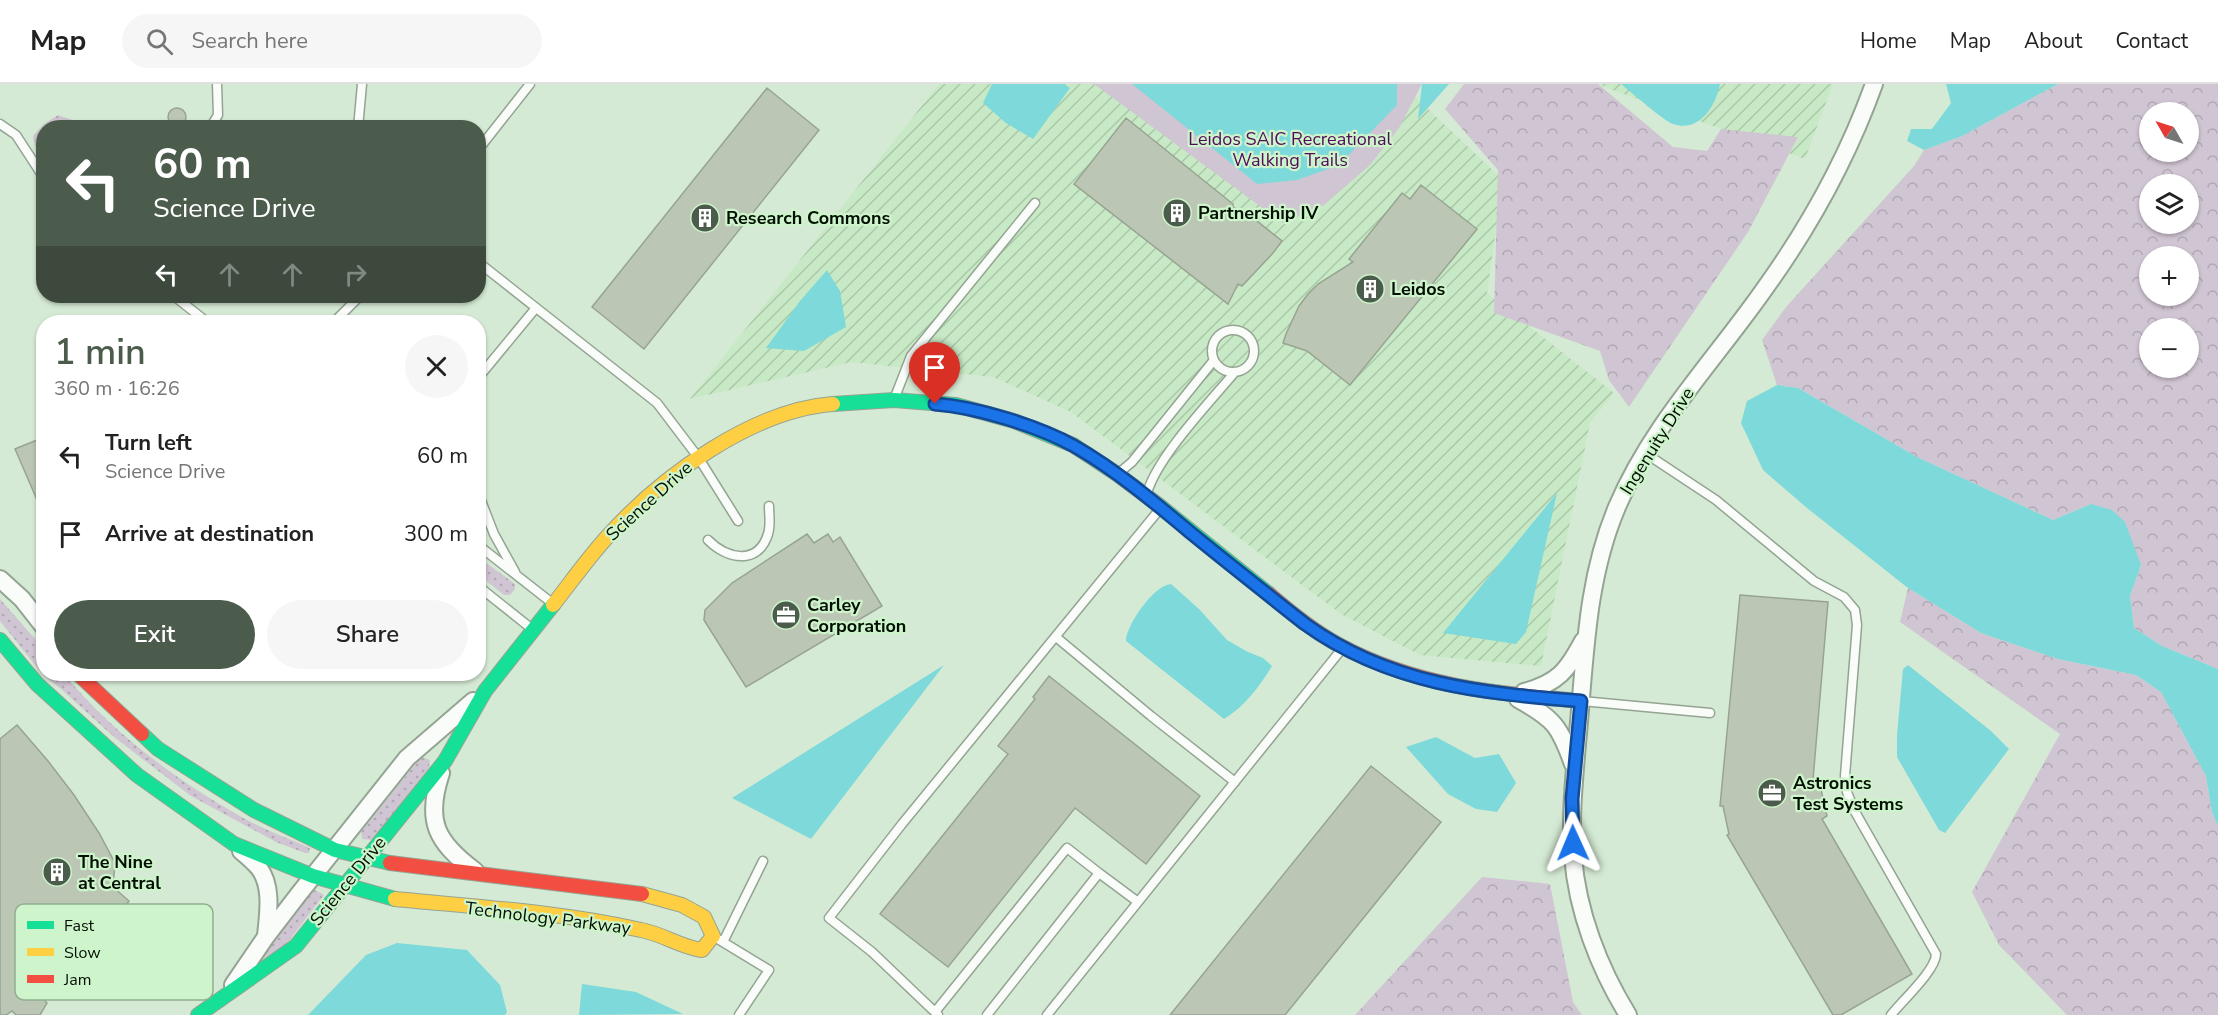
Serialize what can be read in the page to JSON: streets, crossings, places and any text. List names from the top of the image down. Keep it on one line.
{"streets":{"street":["Ingenuity Drive","Science Drive","Technology Parkway"]},"crossings":[["Ingenuity Drive","Science Drive"],["Science Drive","Technology Parkway"]],"parks":["Leidos SAIC Recreational Walking Trails"],"places":{"building":["Partnership IV","Research Commons","Leidos","The Nine at Central"],"office":["Carley Corporation","Astronics Test Systems"]},"legend":["Fast","Slow","Jam"],"north":"top left","page":{"header":"Map","search":"Search here","nav":["Home","Map","About","Contact"],"map_buttons":["+","−"],"turn":["60 m","Science Drive"],"heading":["1 min","360 m · 16:26"],"list":[{"name":"Turn left","note":"Science Drive","value":"60 m"},{"name":"Arrive at destination","value":"300 m"}],"buttons":["Exit","Share"]}}
